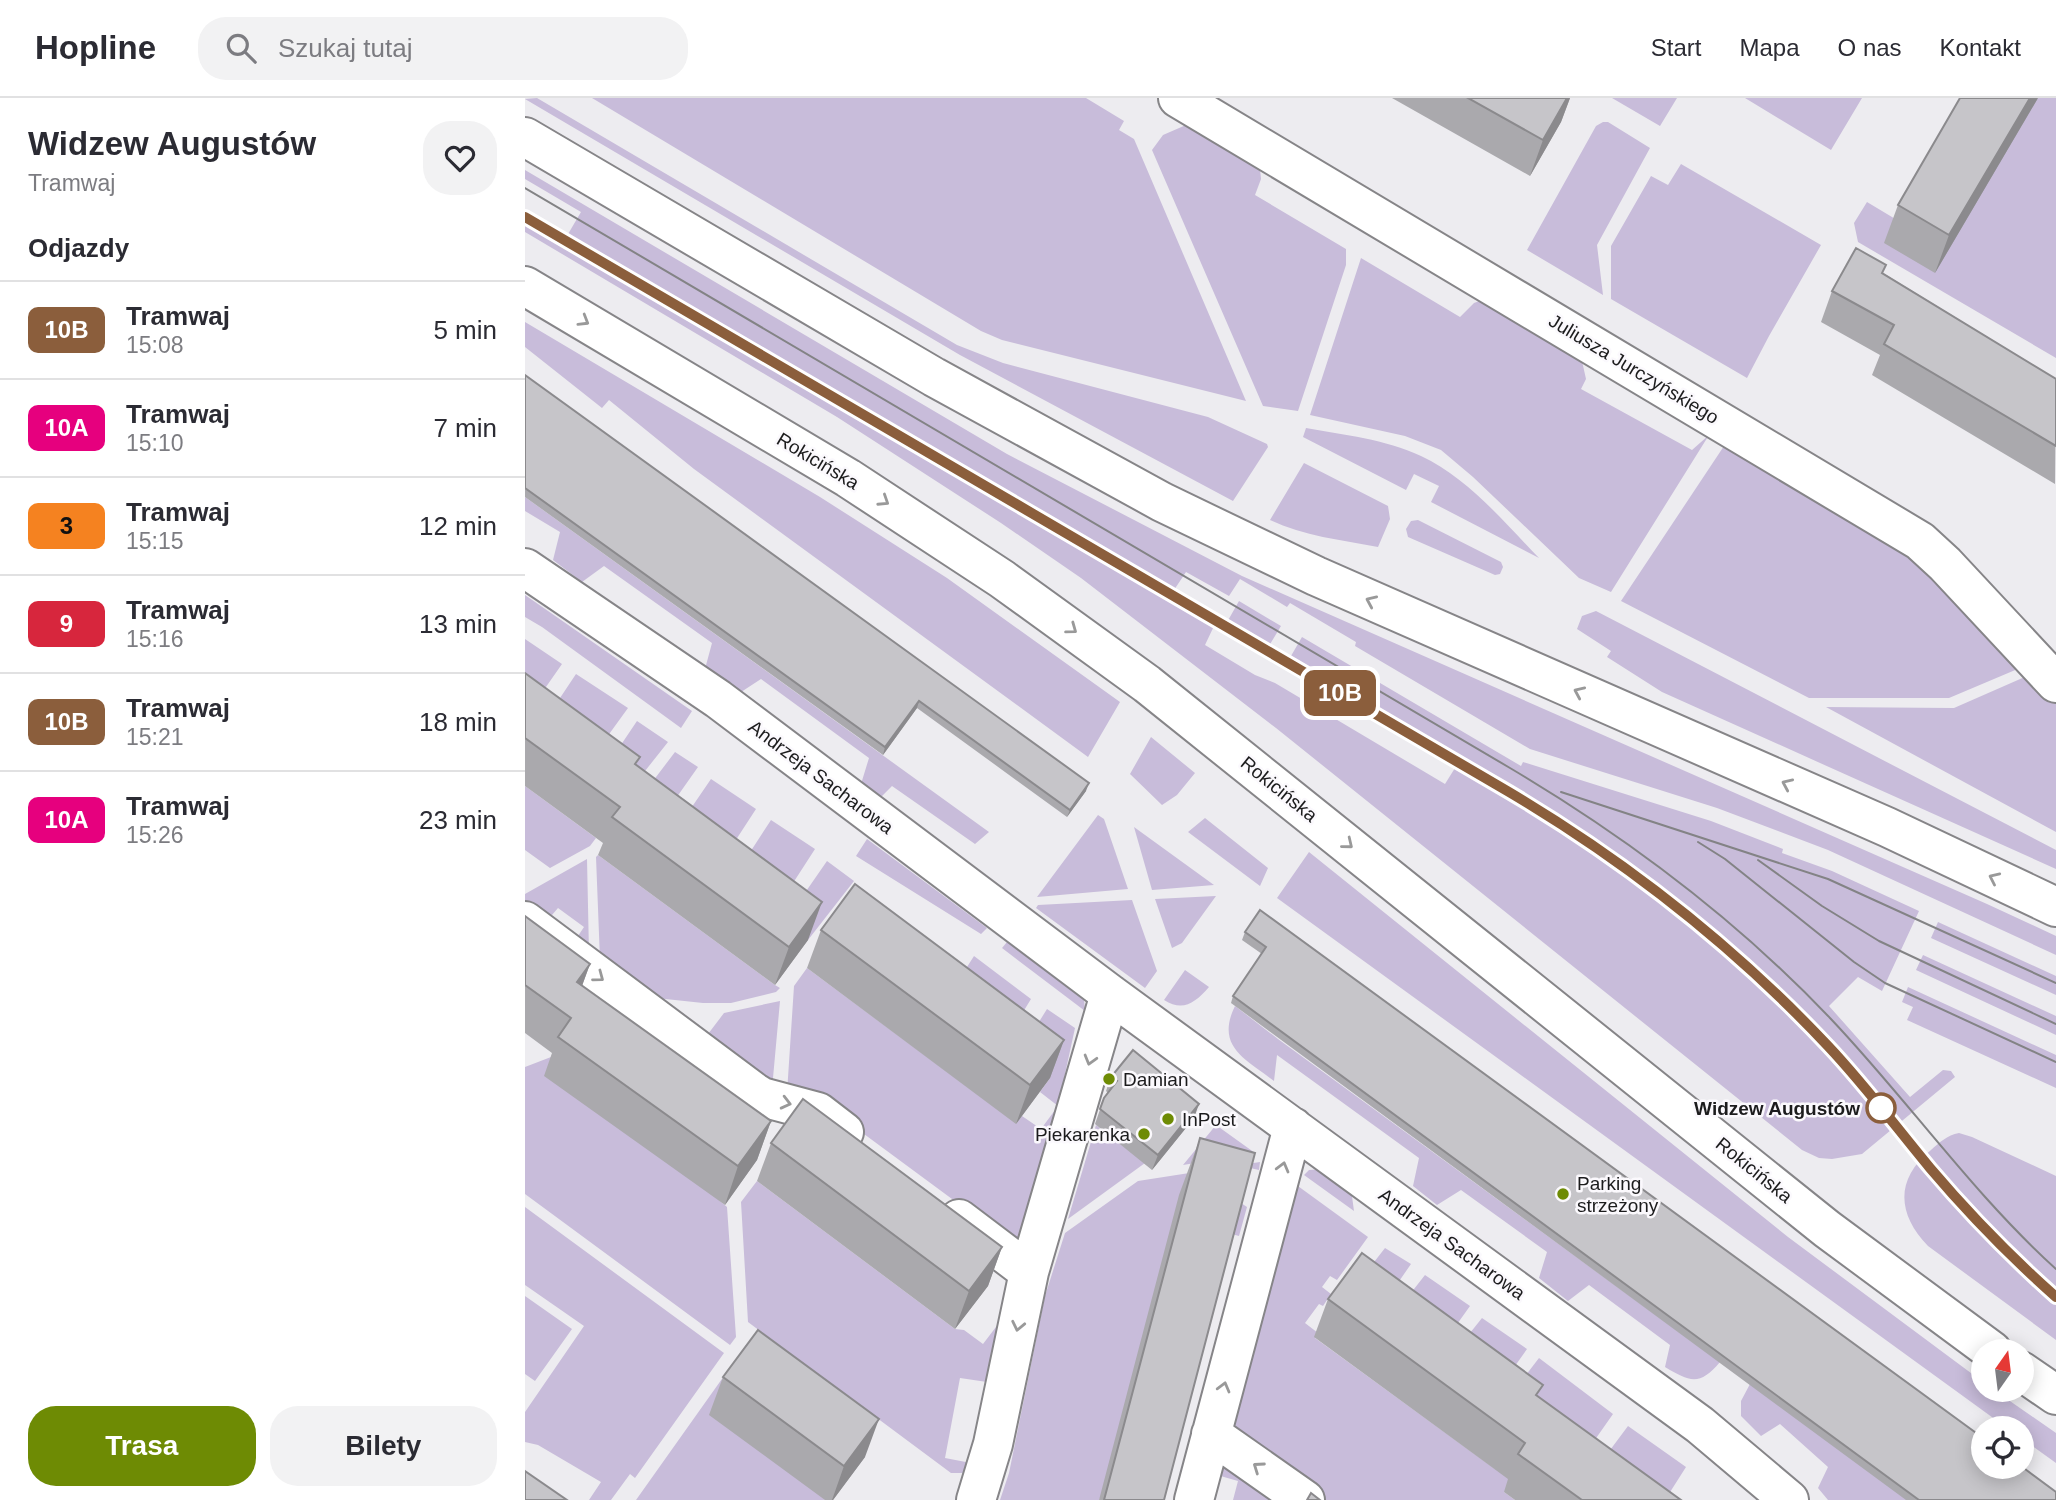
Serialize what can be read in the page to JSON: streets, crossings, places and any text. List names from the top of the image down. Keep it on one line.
{"streets":{"street":["Juliusza Jurczyńskiego","Rokicińska","Andrzeja Sacharowa"]},"places":["Damian","Widzew Augustów","InPost","Piekarenka","Parking strzeżony"],"lines":["tram line 10B"],"north":"top","page":{"header":"Hopline","search":"Szukaj tutaj","nav":["Start","Mapa","O nas","Kontakt"],"heading":[["Widzew Augustów","Tramwaj"],"Odjazdy"],"on_map":"10B","list":[{"mark":"10B","name":"Tramwaj","note":"15:08","value":"5 min"},{"mark":"10A","name":"Tramwaj","note":"15:10","value":"7 min"},{"mark":"3","name":"Tramwaj","note":"15:15","value":"12 min"},{"mark":"9","name":"Tramwaj","note":"15:16","value":"13 min"},{"mark":"10B","name":"Tramwaj","note":"15:21","value":"18 min"},{"mark":"10A","name":"Tramwaj","note":"15:26","value":"23 min"}],"buttons":["Trasa","Bilety"]}}
